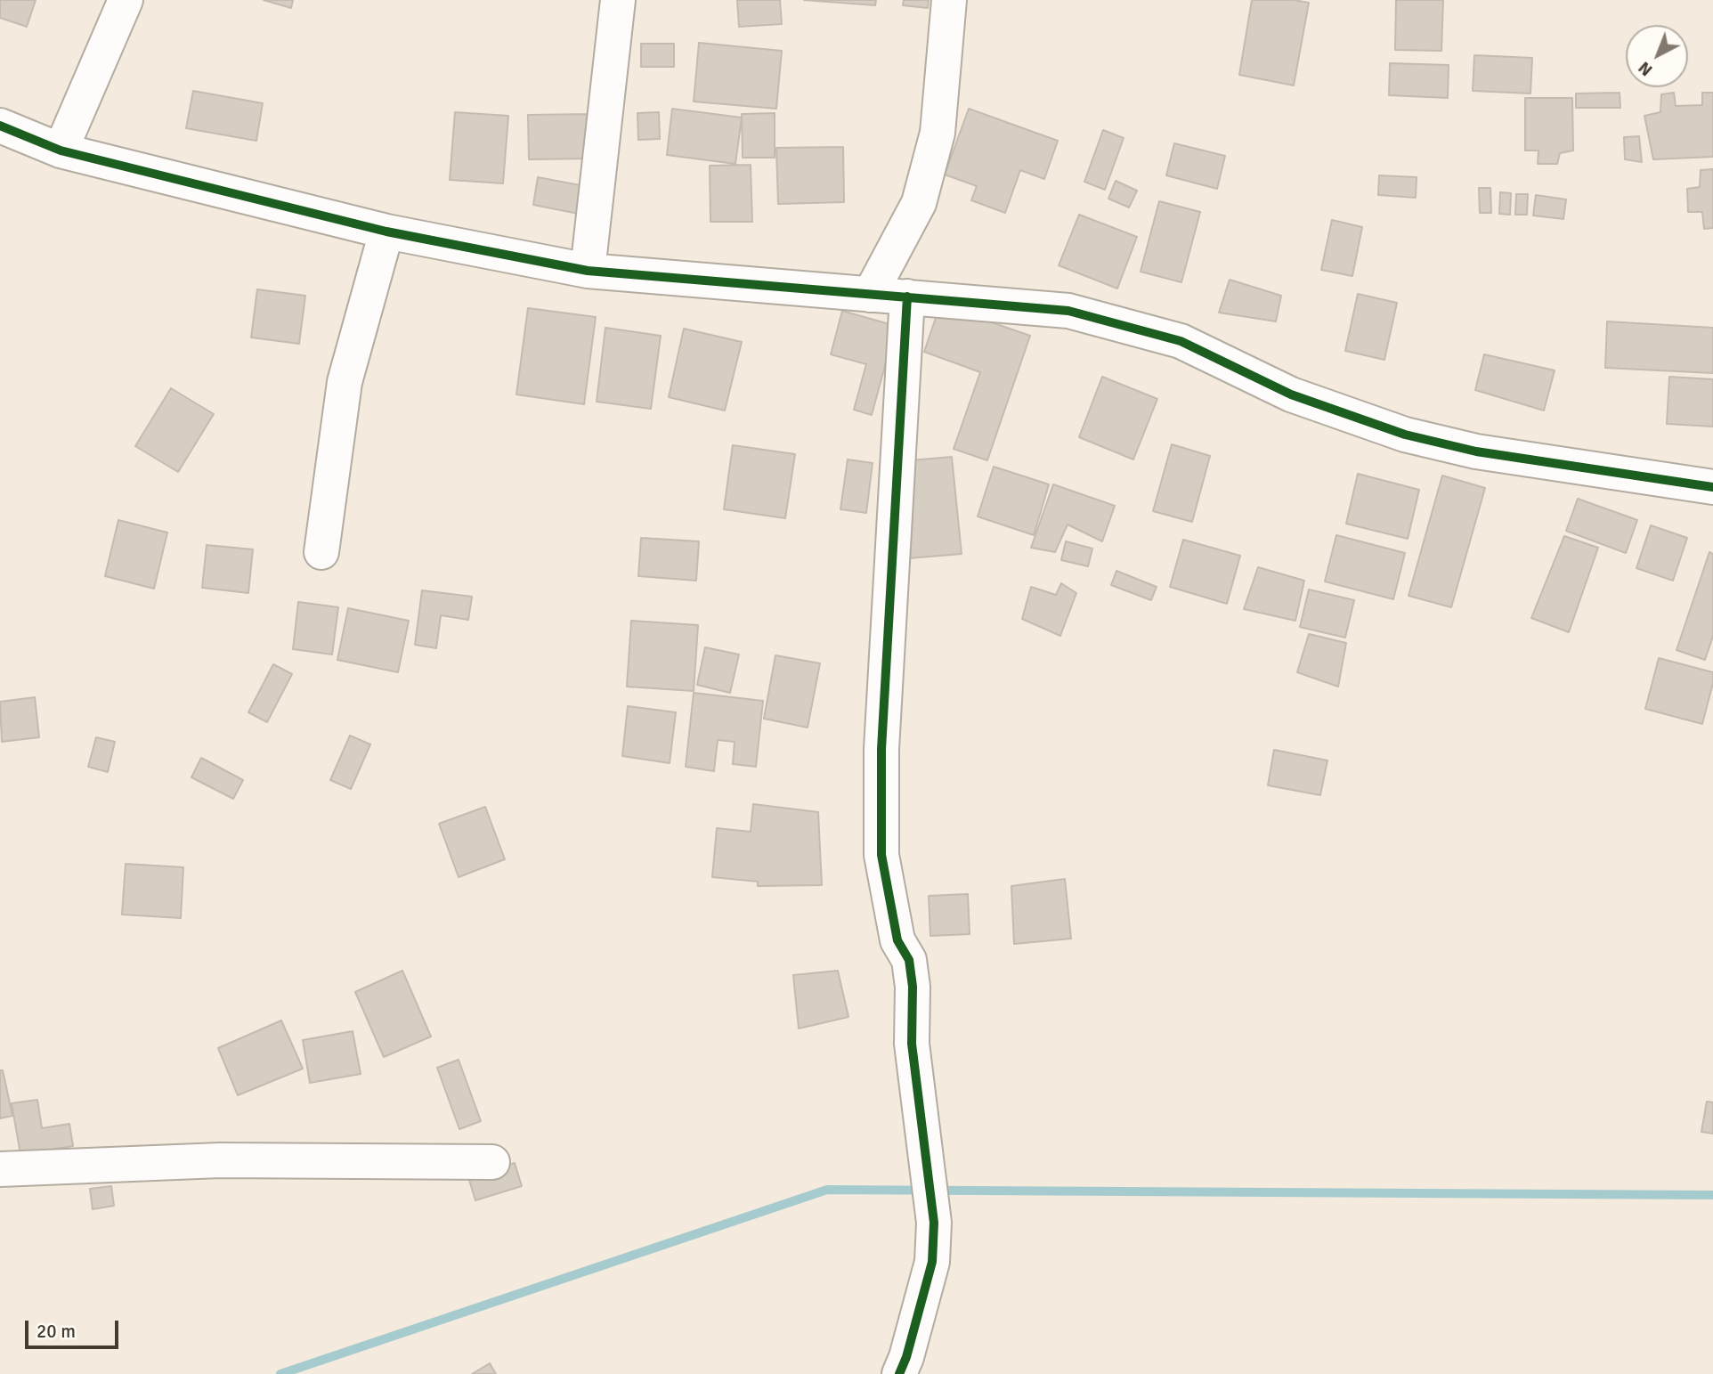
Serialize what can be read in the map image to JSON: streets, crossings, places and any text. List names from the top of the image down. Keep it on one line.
{"scale_bar":"20 m","north":"bottom left"}
